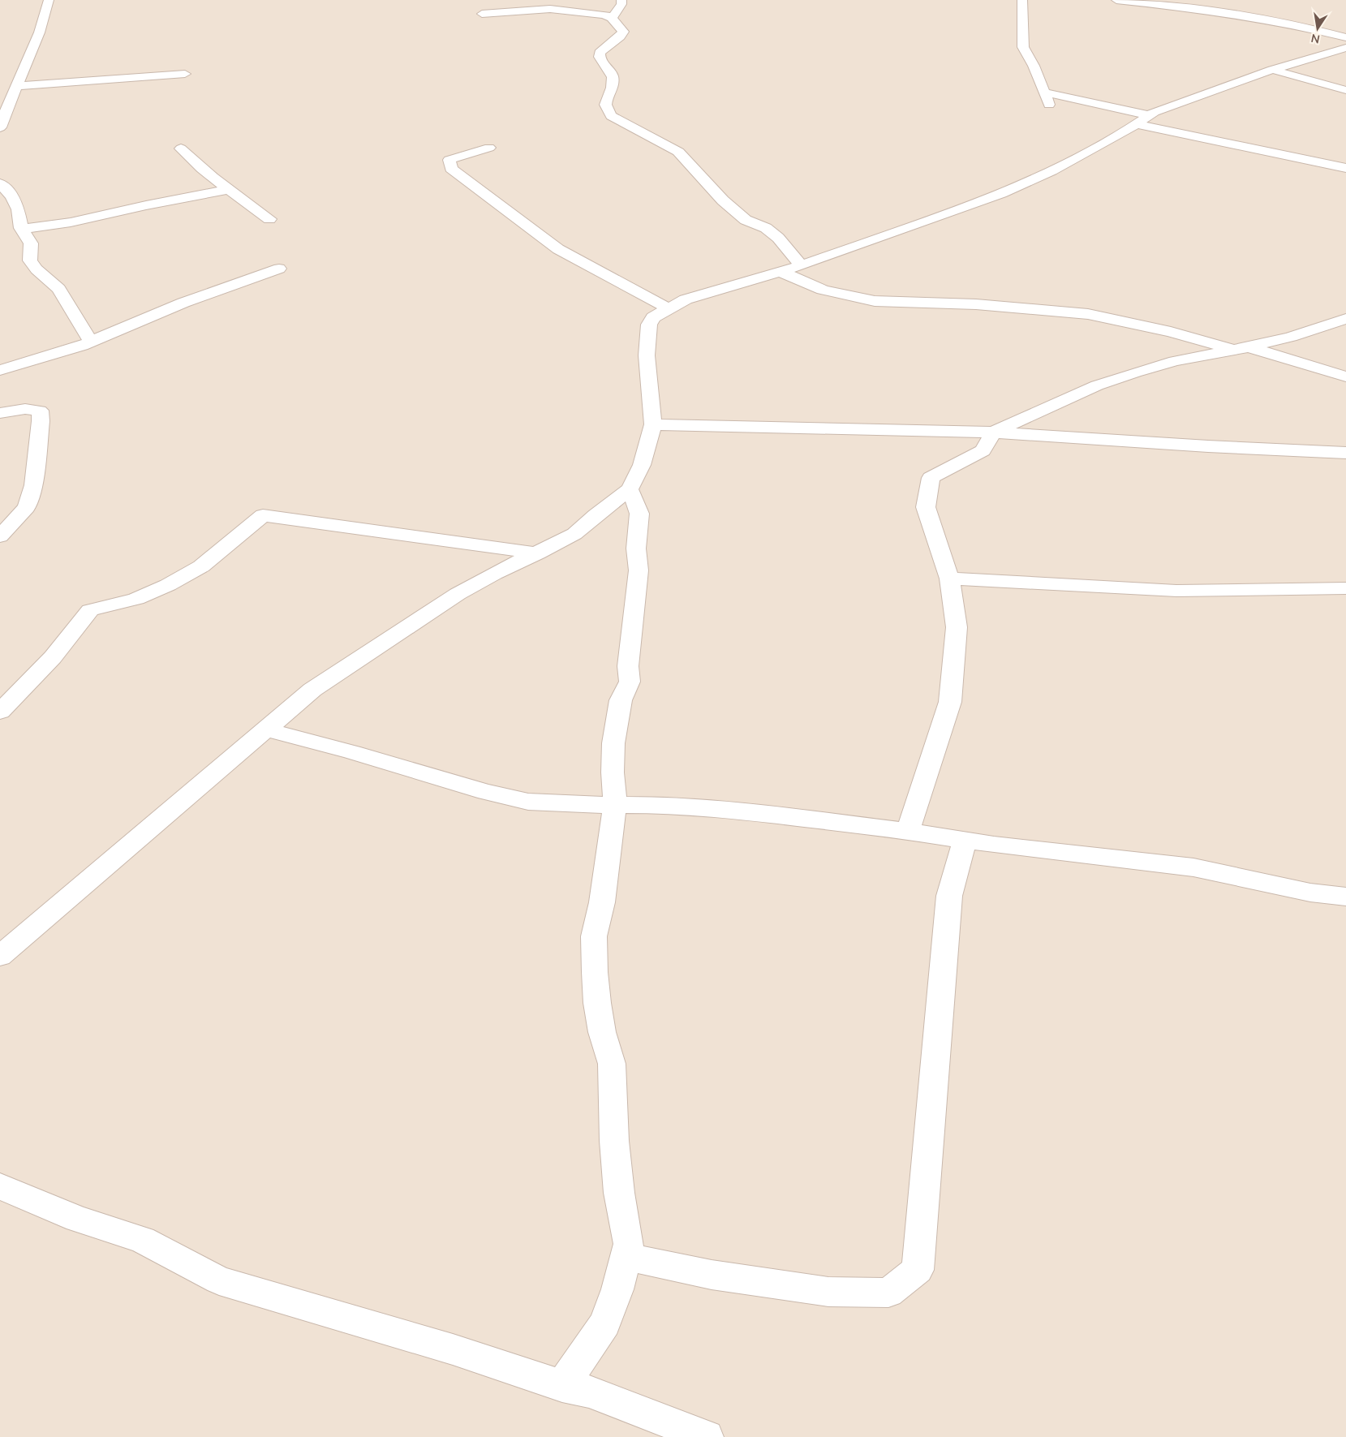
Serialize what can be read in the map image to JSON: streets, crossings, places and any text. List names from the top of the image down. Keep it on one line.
{"north":"bottom"}
